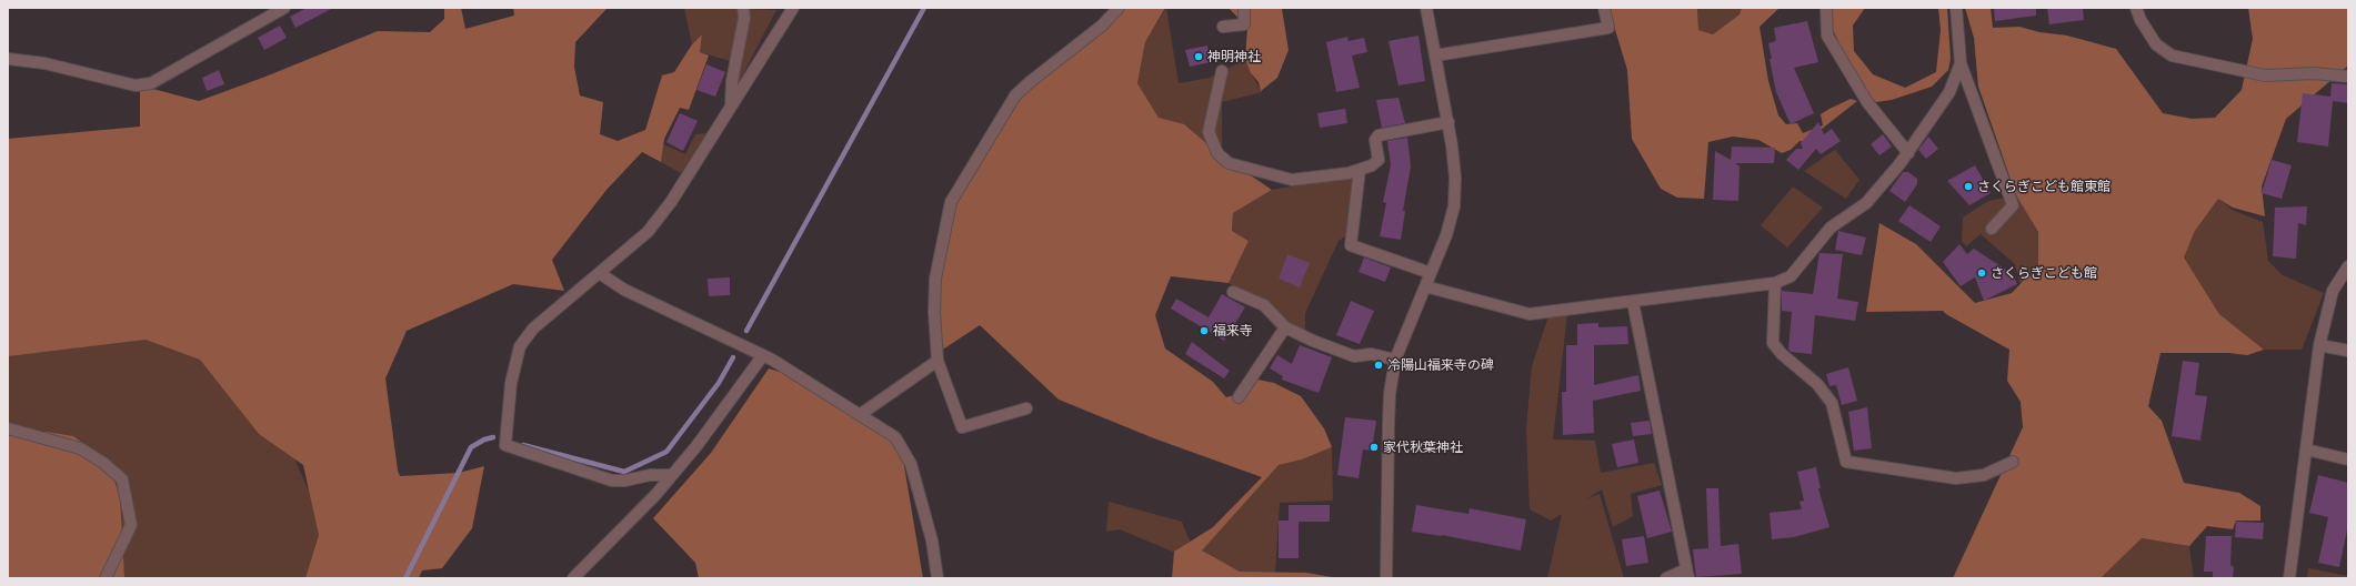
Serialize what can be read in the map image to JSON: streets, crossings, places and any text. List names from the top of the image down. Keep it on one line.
{"places":["神明神社","さくらぎこども館東館","さくらぎこども館","福来寺","冷陽山福来寺の碑","家代秋葉神社"]}
